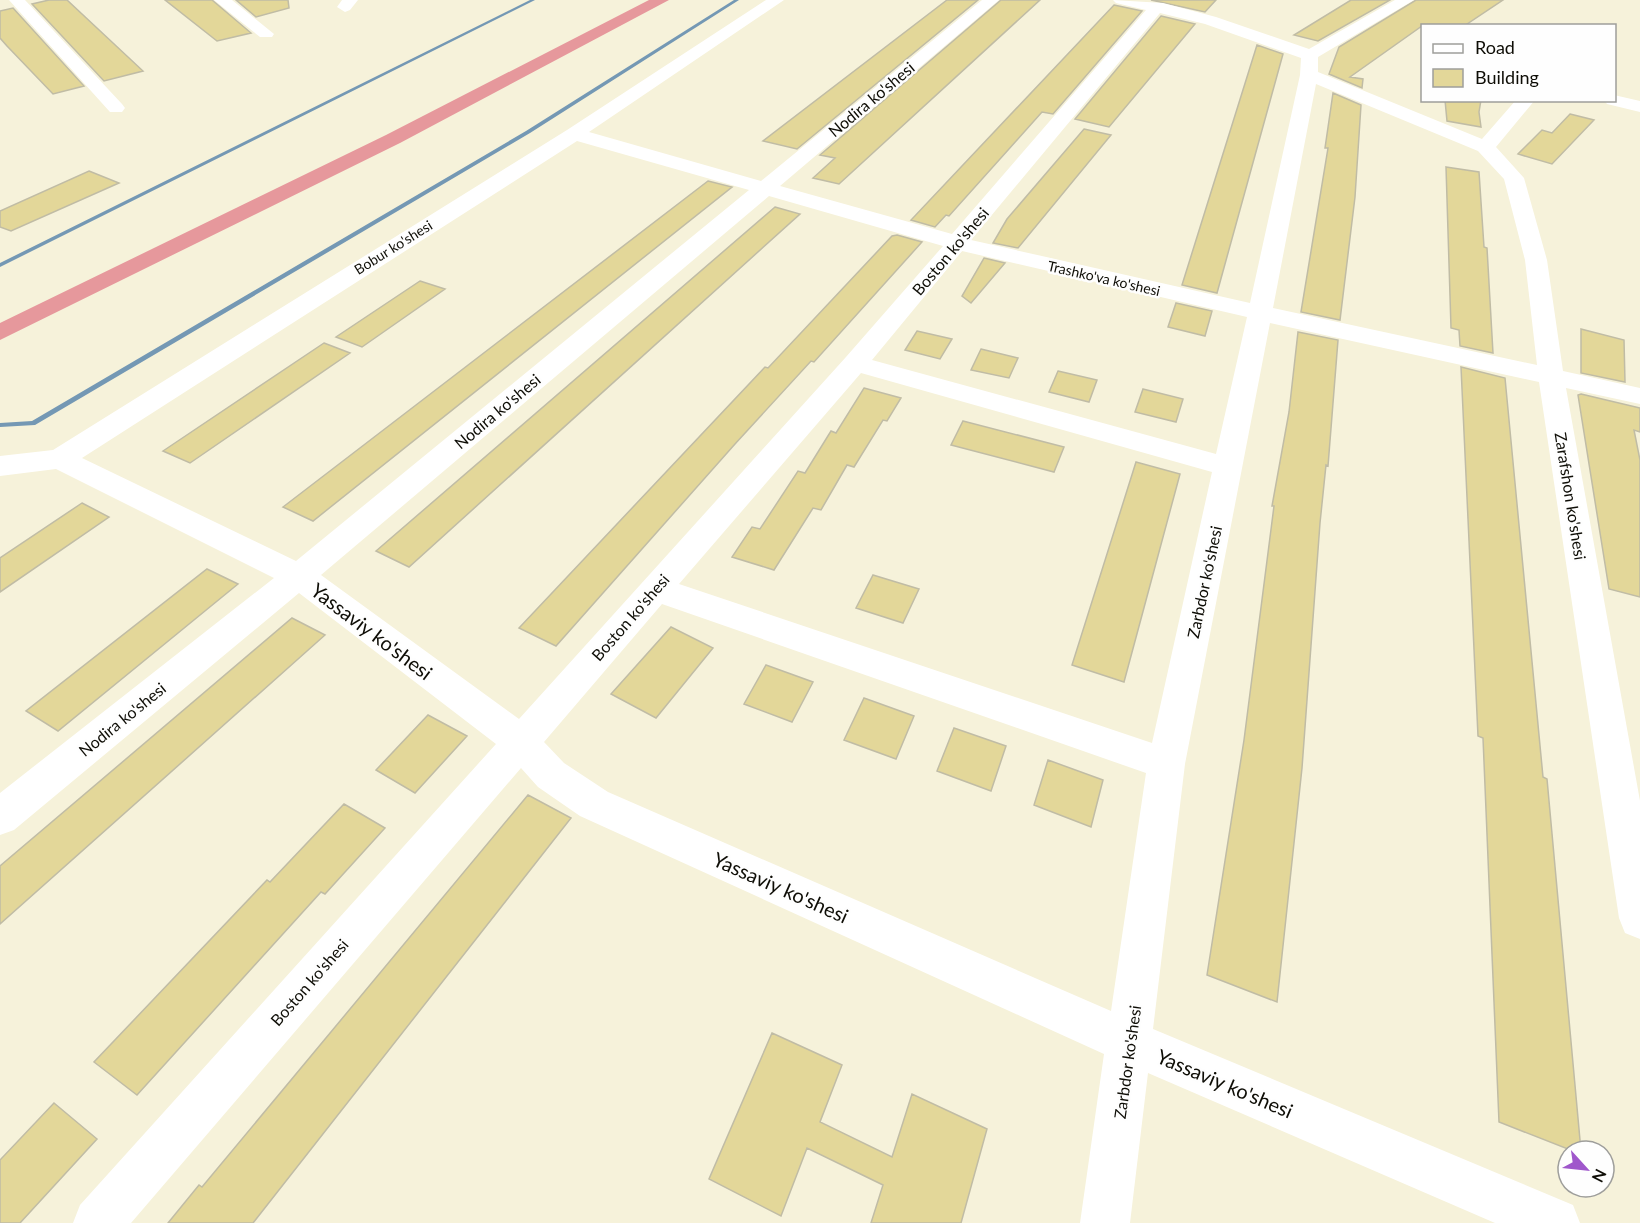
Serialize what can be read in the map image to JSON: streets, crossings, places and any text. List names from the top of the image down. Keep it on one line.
{"streets":{"street":["Nodira ko'shesi","Bobur ko'shesi","Boston ko'shesi","Trashko'va ko'shesi","Zarafshon ko'shesi","Zarbdor ko'shesi","Yassaviy ko'shesi"]},"crossings":[["Nodira ko'shesi","Trashko'va ko'shesi"],["Nodira ko'shesi","Yassaviy ko'shesi"],["Bobur ko'shesi","Trashko'va ko'shesi"],["Bobur ko'shesi","Yassaviy ko'shesi"],["Boston ko'shesi","Trashko'va ko'shesi"],["Boston ko'shesi","Yassaviy ko'shesi"],["Trashko'va ko'shesi","Zarafshon ko'shesi"],["Trashko'va ko'shesi","Zarbdor ko'shesi"],["Zarbdor ko'shesi","Yassaviy ko'shesi"]],"legend":["Road","Building"],"north":"bottom right"}
